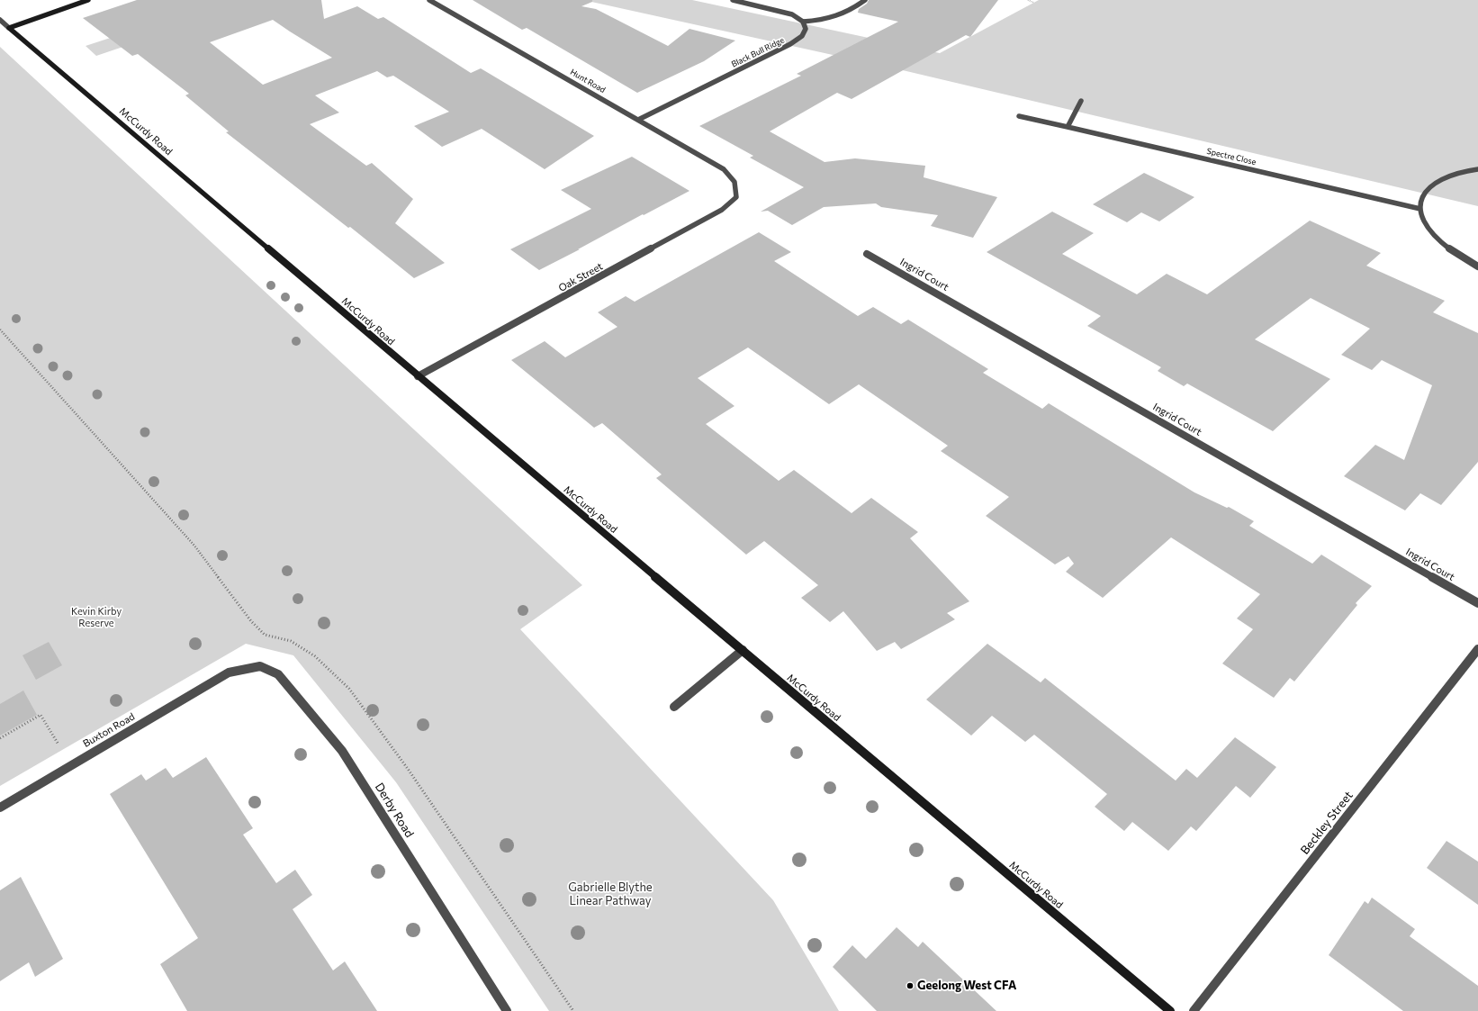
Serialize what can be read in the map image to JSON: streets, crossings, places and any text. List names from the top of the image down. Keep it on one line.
{"streets":{"main road":["McCurdy Road"],"street":["Black Bull Ridge","Hunt Road","Spectre Close","Ingrid Court","Oak Street","Buxton Road","Derby Road","Beckley Street"]},"crossings":[["Black Bull Ridge","Hunt Road"],["Hunt Road","Oak Street"],["McCurdy Road","Oak Street"],["Buxton Road","Derby Road"]],"parks":["Kevin Kirby Reserve","Gabrielle Blythe Linear Pathway"],"places":["Geelong West CFA"]}
